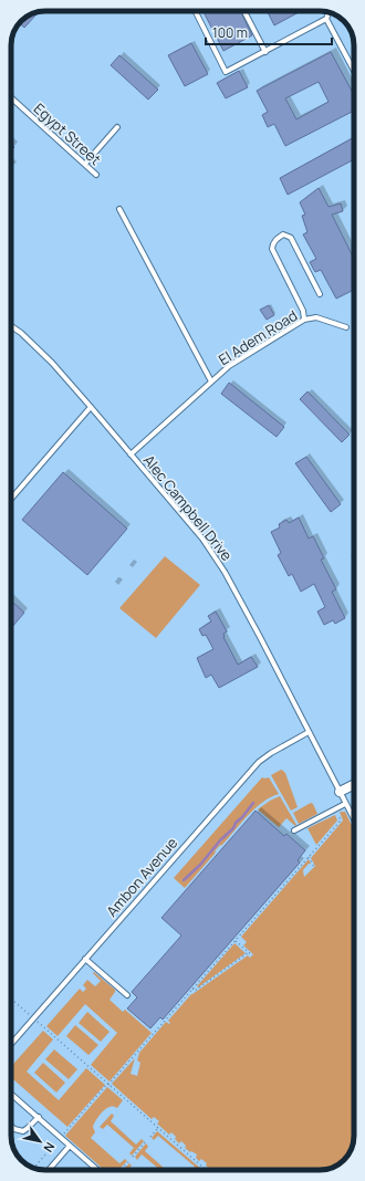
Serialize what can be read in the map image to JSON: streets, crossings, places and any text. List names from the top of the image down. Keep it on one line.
{"streets":{"lane":["Egypt Street","El Adem Road","Alec Campbell Drive","Ambon Avenue"]},"crossings":[["El Adem Road","Alec Campbell Drive"],["Alec Campbell Drive","Ambon Avenue"]],"scale_bar":"100 m","north":"bottom right"}
